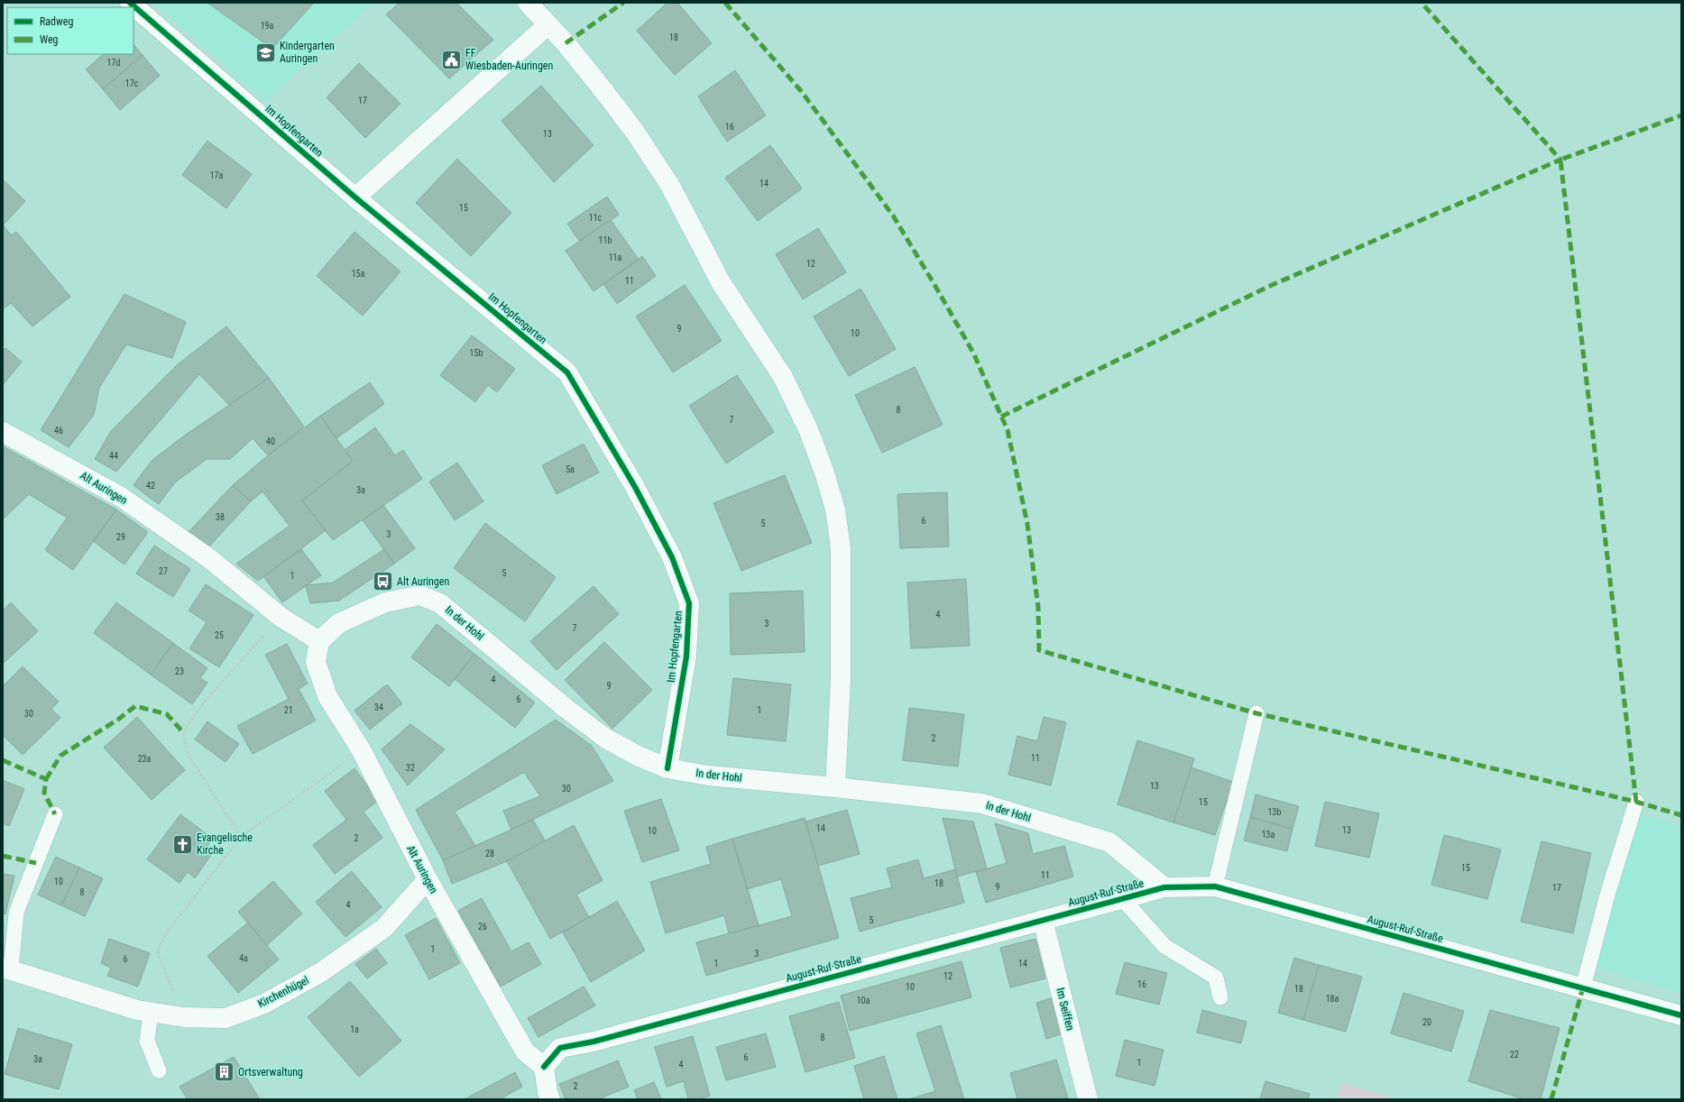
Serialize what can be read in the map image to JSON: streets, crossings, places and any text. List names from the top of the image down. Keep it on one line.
{"streets":{"street":["Im Hopfengarten","Alt Auringen","In der Hohl","August-Ruf-Straße","Kirchenhügel","Im Seiffen"]},"crossings":[["Im Hopfengarten","In der Hohl"],["Alt Auringen","In der Hohl"],["Alt Auringen","August-Ruf-Straße"],["Alt Auringen","Kirchenhügel"],["In der Hohl","August-Ruf-Straße"],["August-Ruf-Straße","Im Seiffen"]],"places":{"school or university":["Kindergarten Auringen"],"public building":["FF Wiesbaden-Auringen"],"bus stop":["Alt Auringen"],"church":["Evangelische Kirche"],"building":["Ortsverwaltung"]},"house_numbers":["19a","18","17d","17c","17","16","13","17a","14","15","11c","11b","11a","12","15a","11","9","10","15b","8","7","46","40","44","5a","42","3a","38","6","5","3","29","27","5","1","4","3","7","25","23","4","9","6","34","21","1","30","2","11","23a","32","13","30","15","13b","14","13","10","13a","2","28","15","11","10","18","9","17","8","4","5","26","1","3","4a","6","1","14","12","16","10","18","18a","10a","20","1a","8","22","6","3a","1","4","2"],"legend":["Radweg","Weg"]}
